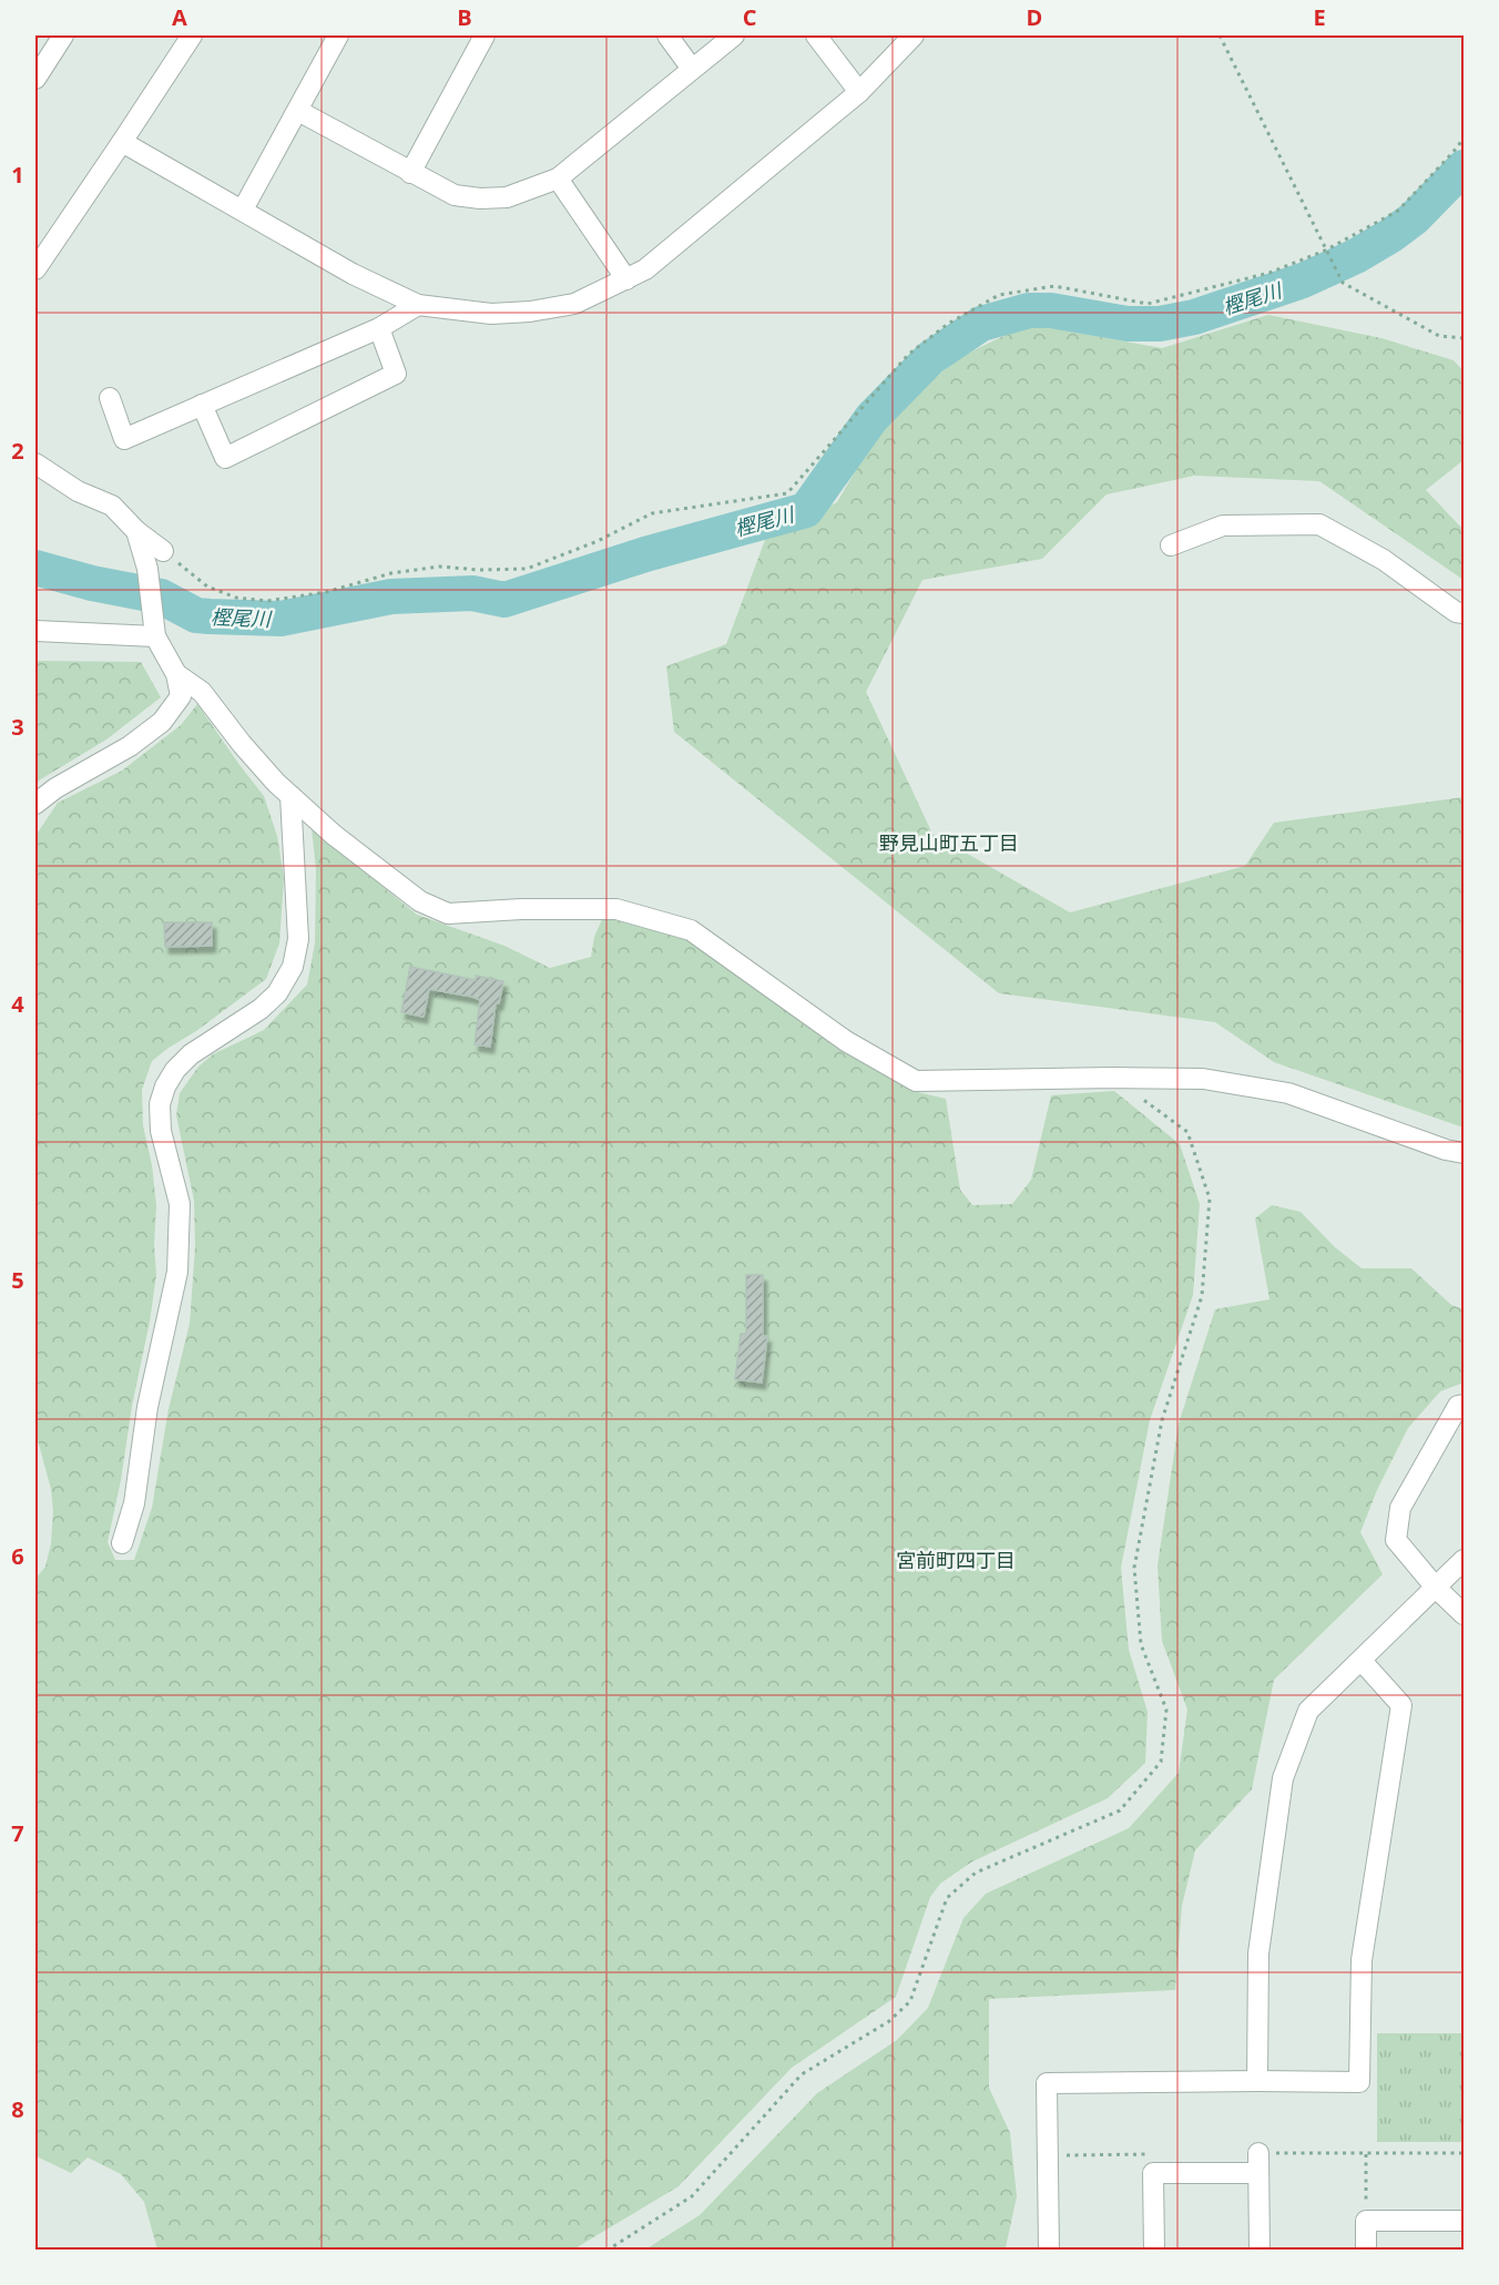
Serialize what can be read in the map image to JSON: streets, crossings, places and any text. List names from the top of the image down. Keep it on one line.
{"districts":["野見山町五丁目","宮前町四丁目"],"water":["樫尾川"],"grid":{"columns":["A","B","C","D","E"],"rows":["1","2","3","4","5","6","7","8"]}}
